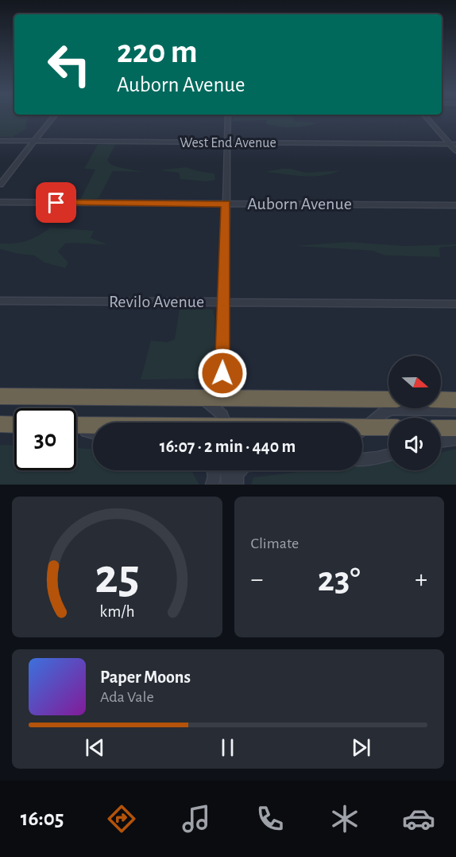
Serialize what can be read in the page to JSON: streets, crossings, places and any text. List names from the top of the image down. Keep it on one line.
{"streets":{"street":["West End Avenue","Auborn Avenue","Revilo Avenue"]},"north":"right","page":{"turn":["220 m","Auborn Avenue"],"limit":"30","trip":"16:07 · 2 min · 440 m","tile":"Climate","heat":["−","23°","+"],"song":["Paper Moons","Ada Vale"],"tabs":"16:05","gauge":["25","km/h"]}}
